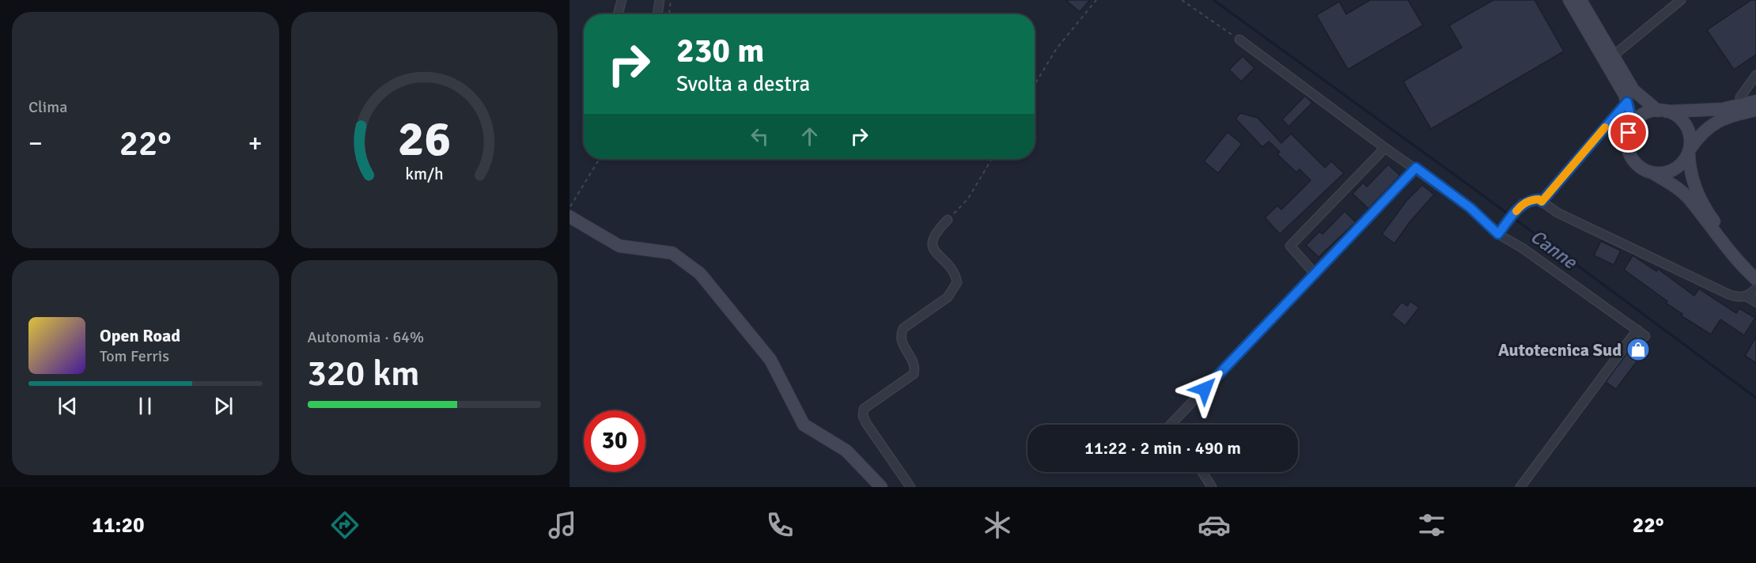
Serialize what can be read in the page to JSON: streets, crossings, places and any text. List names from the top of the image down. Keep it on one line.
{"water":["Canne"],"places":{"shop":["Autotecnica Sud"]},"page":{"tile":["Clima",["Autonomia · 64%","320 km"]],"turn":["230 m","Svolta a destra"],"heat":["−","22°","+"],"song":["Open Road","Tom Ferris"],"limit":"30","trip":"11:22 · 2 min · 490 m","tabs":["11:20","22°"],"gauge":["26","km/h"]}}
